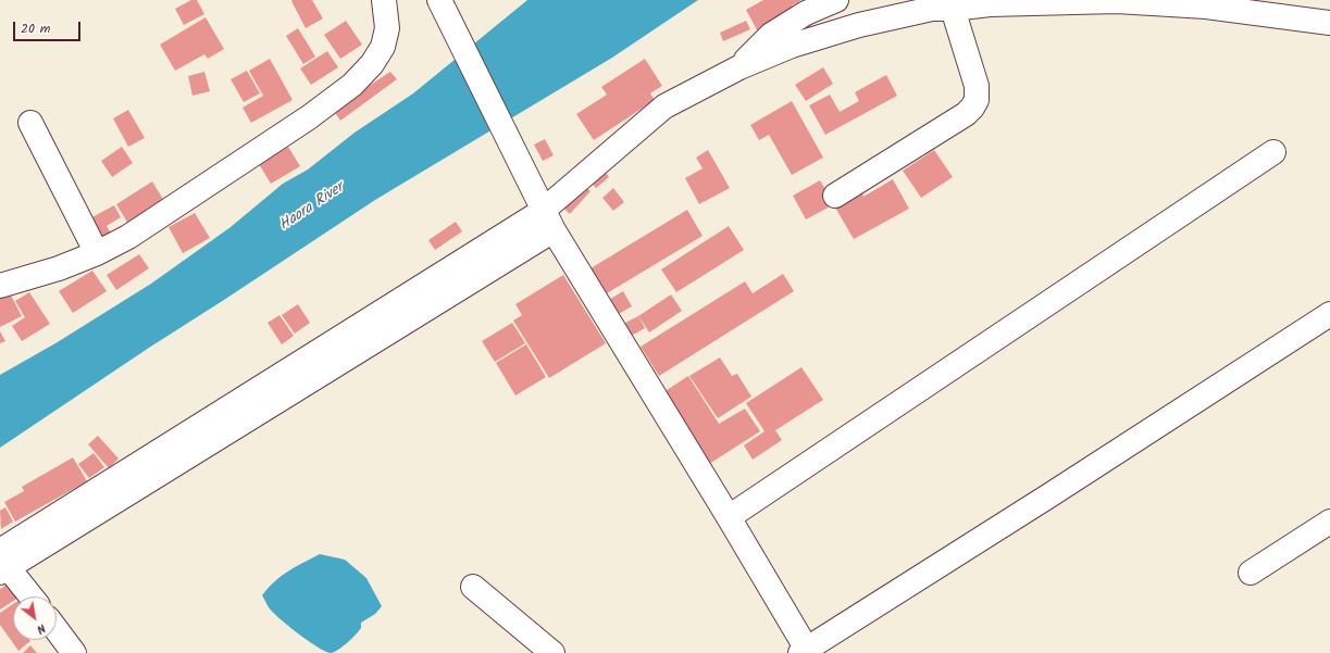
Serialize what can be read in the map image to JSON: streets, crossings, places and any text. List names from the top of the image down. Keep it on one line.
{"water":["Haora River"],"scale_bar":"20 m","north":"bottom right"}
